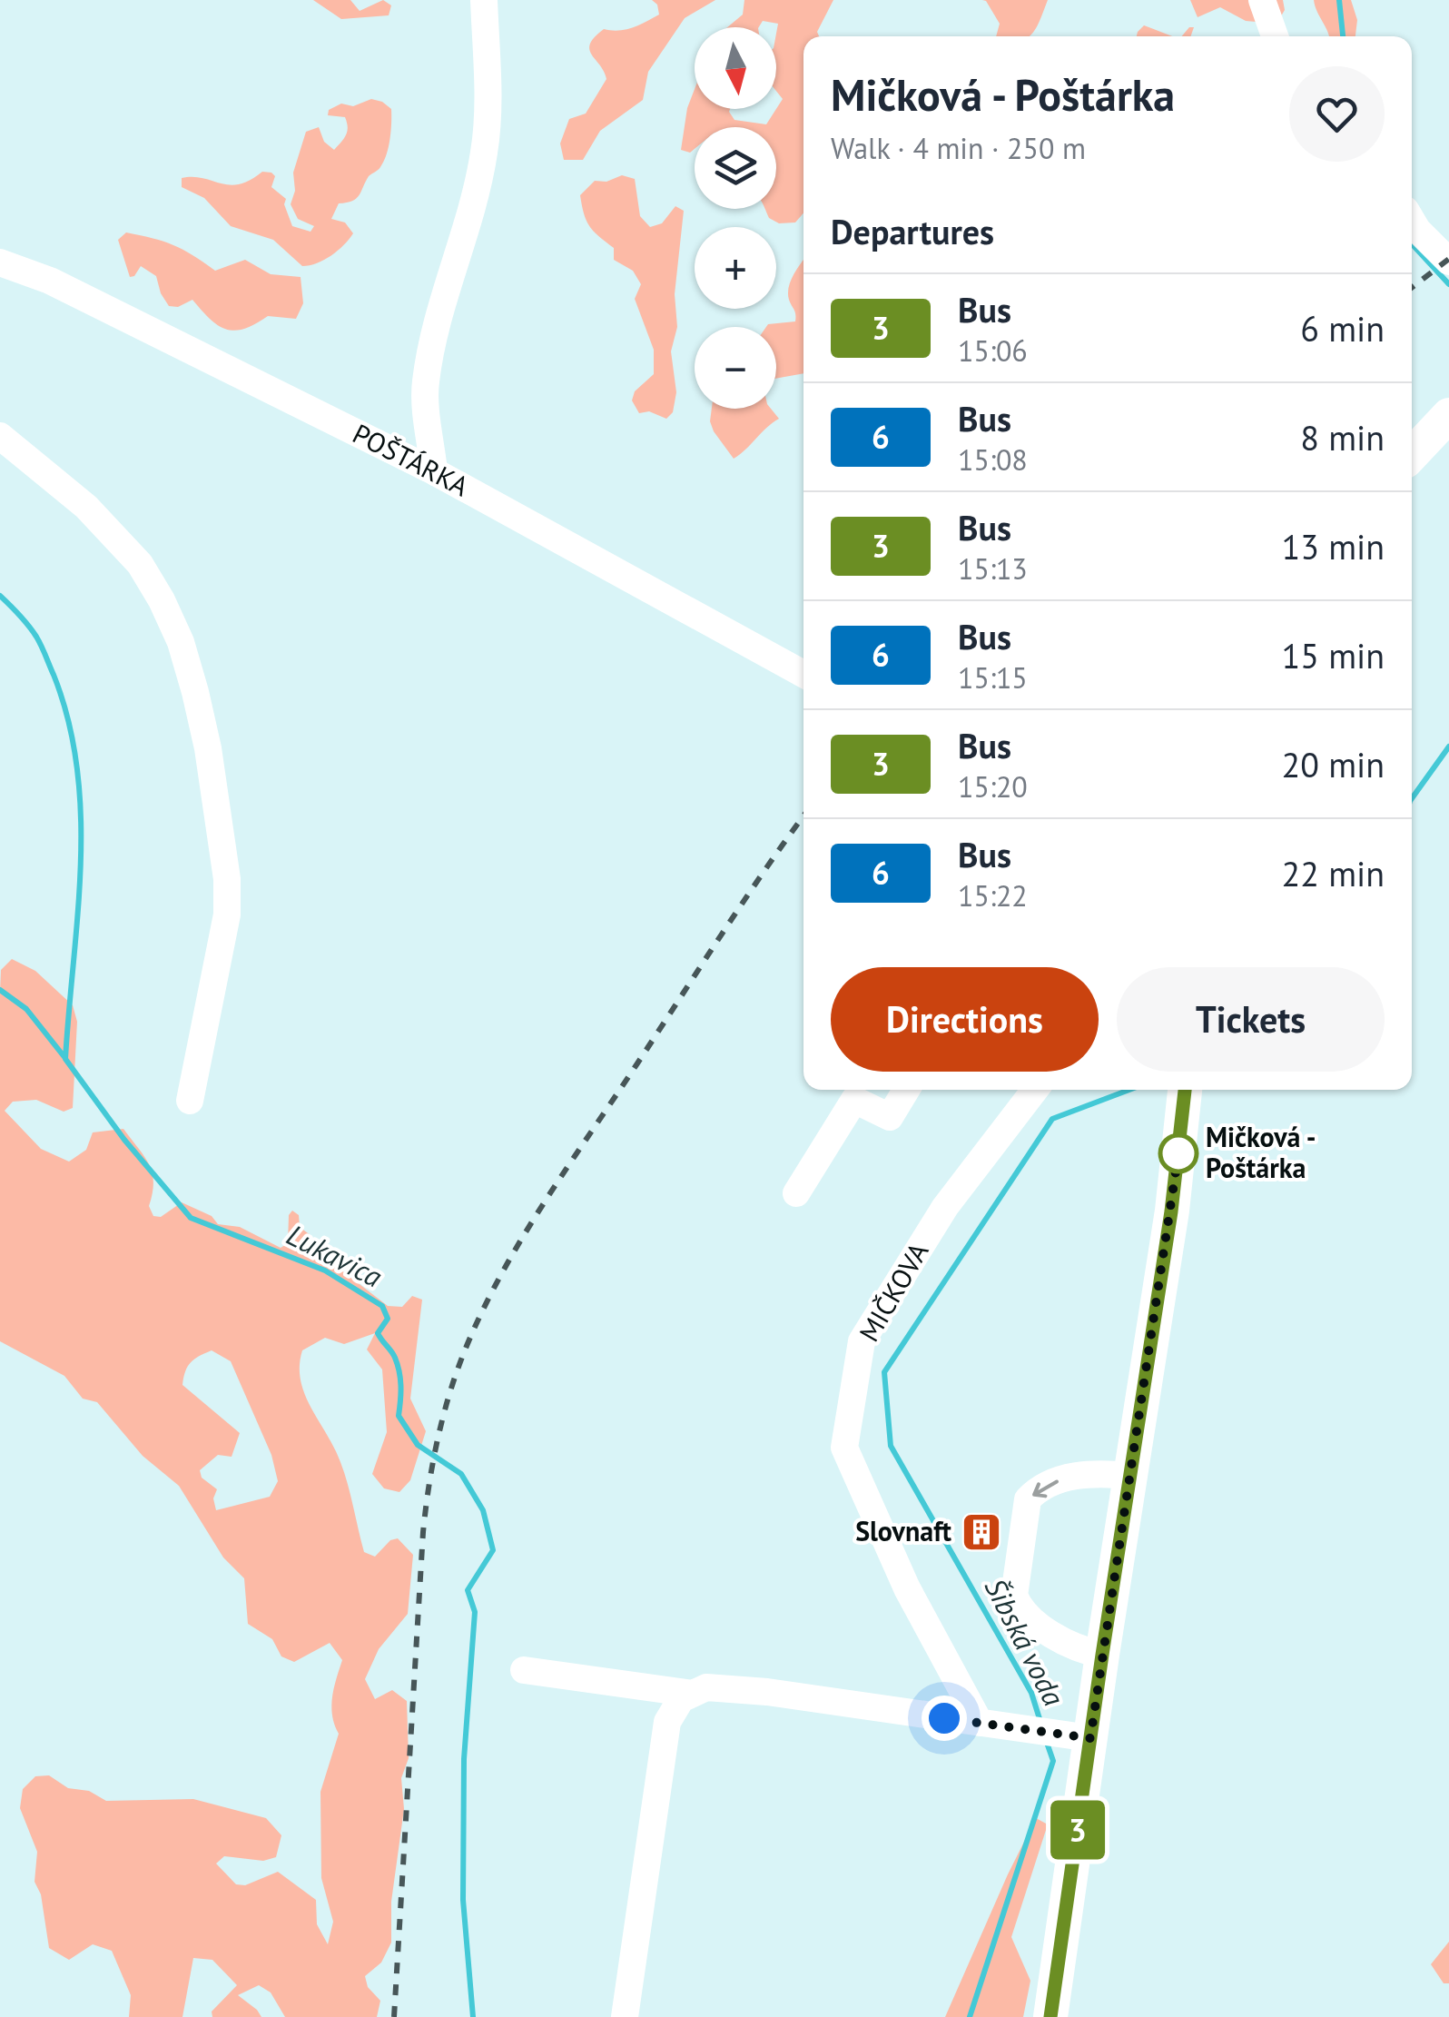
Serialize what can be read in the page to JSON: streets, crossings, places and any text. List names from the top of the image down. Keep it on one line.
{"streets":{"street":["POŠTÁRKA","MIČKOVA"]},"water":["Lukavica","Šibská voda"],"places":{"other":["Mičková - Poštárka"],"building":["Slovnaft"]},"lines":["bus line 3"],"north":"bottom","page":{"on_map":"3","map_buttons":["+","−"],"heading":[["Mičková - Poštárka","Walk · 4 min · 250 m"],"Departures"],"list":[{"mark":"3","name":"Bus","note":"15:06","value":"6 min"},{"mark":"6","name":"Bus","note":"15:08","value":"8 min"},{"mark":"3","name":"Bus","note":"15:13","value":"13 min"},{"mark":"6","name":"Bus","note":"15:15","value":"15 min"},{"mark":"3","name":"Bus","note":"15:20","value":"20 min"},{"mark":"6","name":"Bus","note":"15:22","value":"22 min"}],"buttons":["Directions","Tickets"]}}
